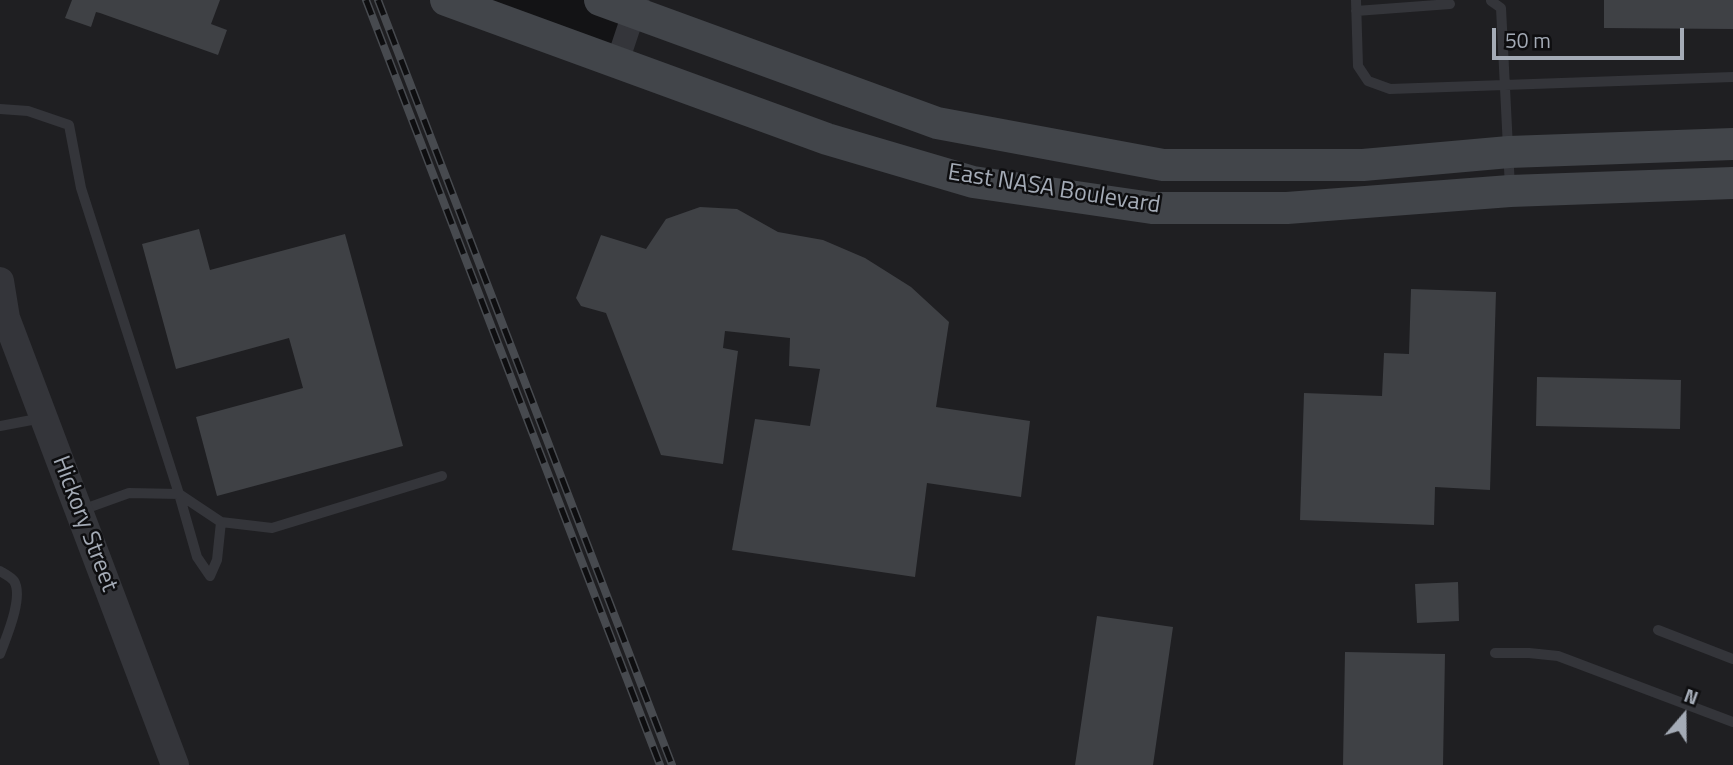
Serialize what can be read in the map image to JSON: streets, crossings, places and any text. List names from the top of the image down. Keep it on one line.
{"streets":{"main road":["East NASA Boulevard"],"street":["Hickory Street"]},"scale_bar":"50 m","north":"top"}
